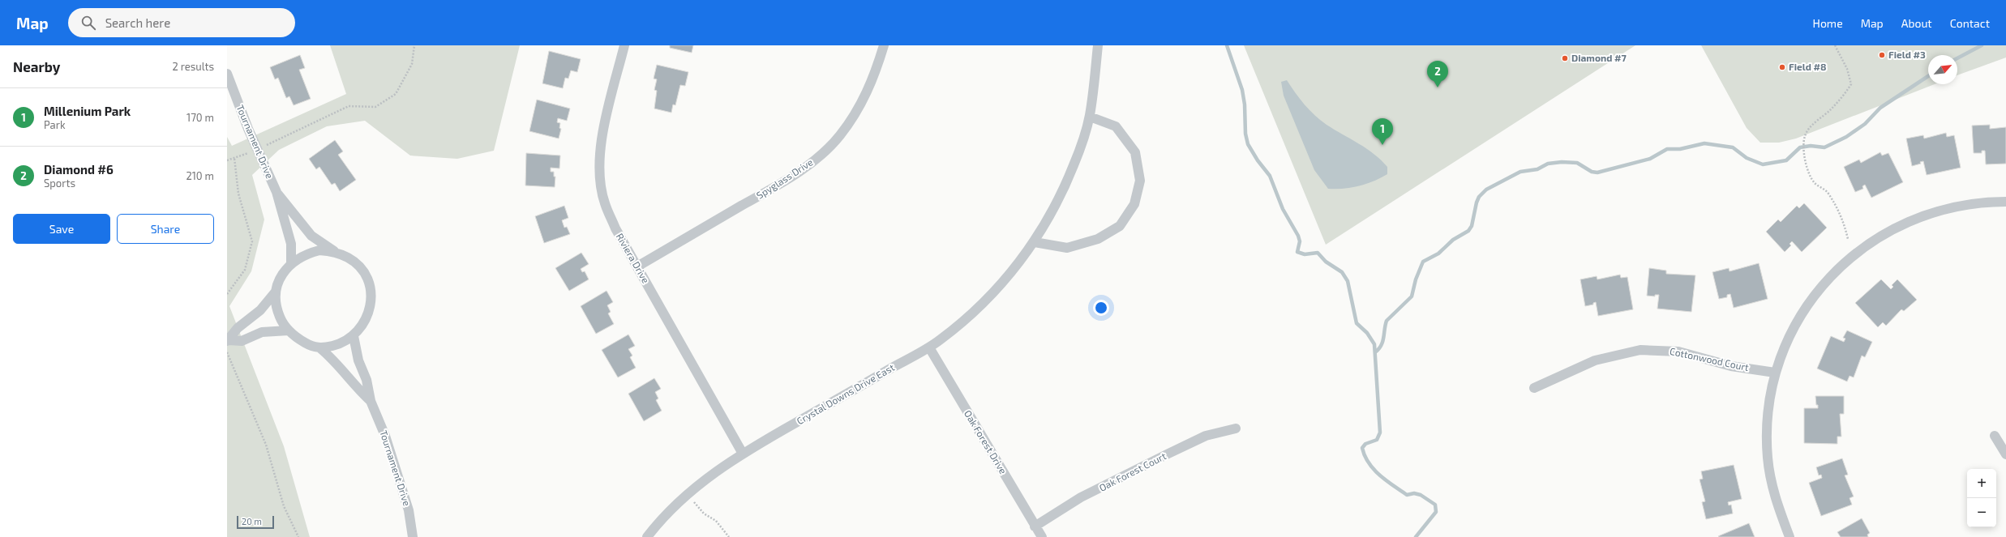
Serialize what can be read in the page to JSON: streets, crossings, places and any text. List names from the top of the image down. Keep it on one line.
{"streets":{"street":["Tournament Drive","Spyglass Drive","Riviera Drive","Cottonwood Court","Crystal Downs Drive East","Oak Forest Drive","Oak Forest Court"]},"crossings":[["Spyglass Drive","Riviera Drive"],["Riviera Drive","Crystal Downs Drive East"],["Crystal Downs Drive East","Oak Forest Drive"],["Oak Forest Drive","Oak Forest Court"]],"places":["Field #3","Diamond #7","Field #8"],"scale_bar":"20 m","north":"top right","page":{"header":"Map","search":"Search here","nav":["Home","Map","About","Contact"],"heading":["Nearby","2 results"],"pins":["2","1"],"list":[{"mark":"1","name":"Millenium Park","note":"Park","value":"170 m"},{"mark":"2","name":"Diamond #6","note":"Sports","value":"210 m"}],"buttons":["Save","Share"],"map_buttons":["+","−"],"scale":"20 m"}}
